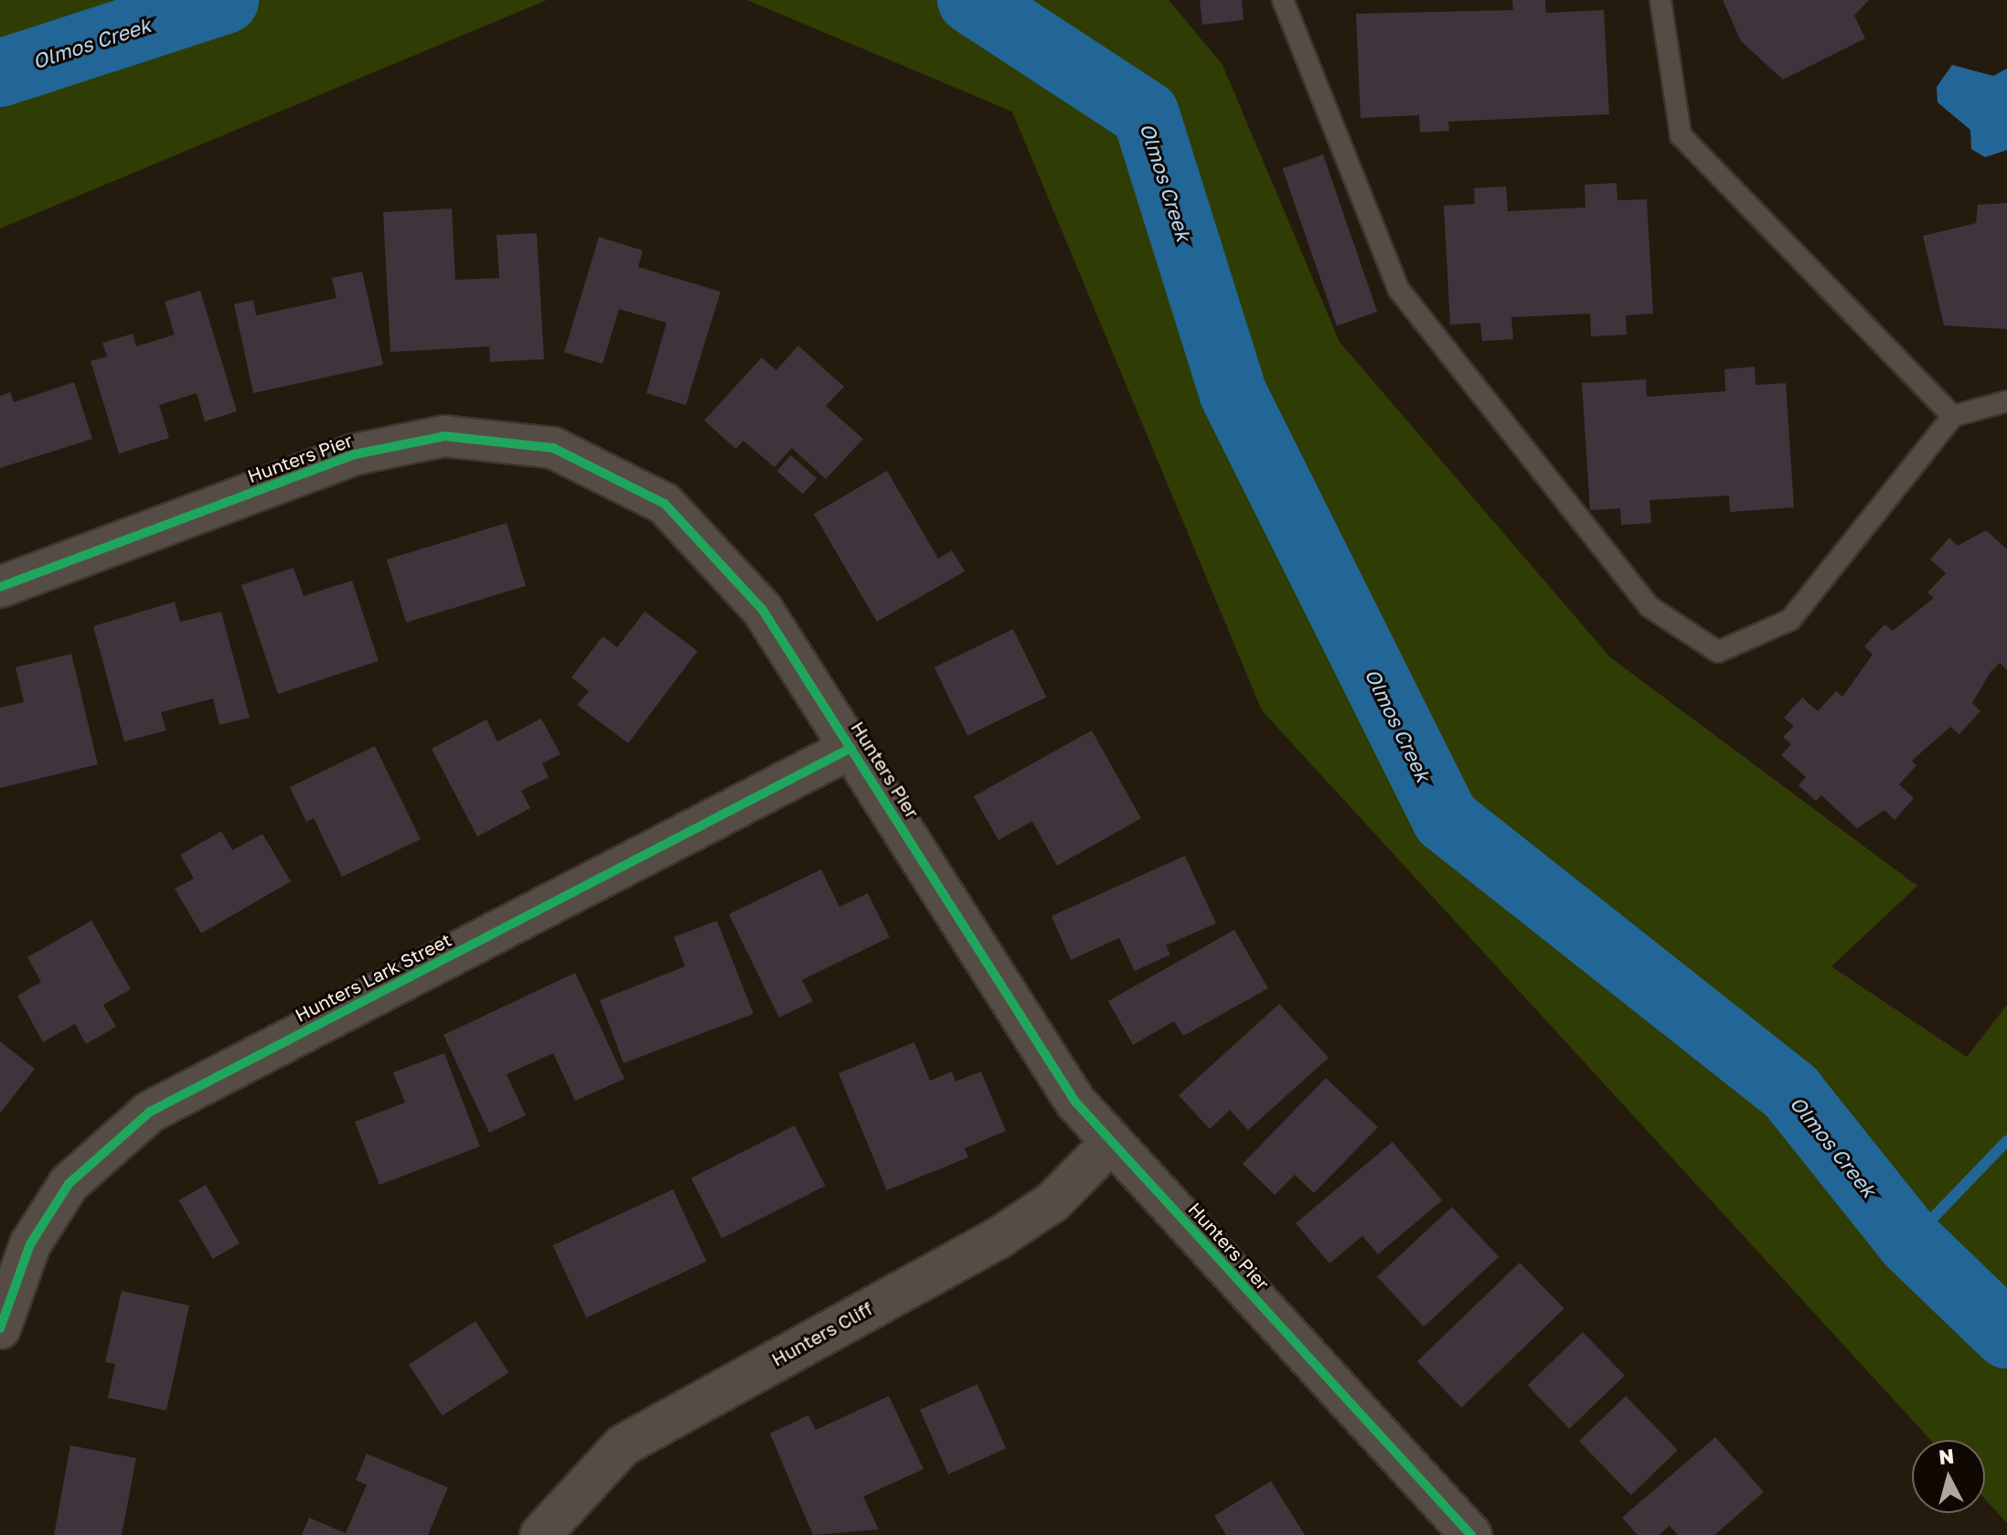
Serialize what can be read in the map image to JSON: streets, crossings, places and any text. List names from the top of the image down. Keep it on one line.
{"streets":{"street":["Hunters Pier","Hunters Lark Street","Hunters Cliff"]},"crossings":[["Hunters Pier","Hunters Lark Street"],["Hunters Pier","Hunters Cliff"]],"water":["Olmos Creek"],"north":"top"}
